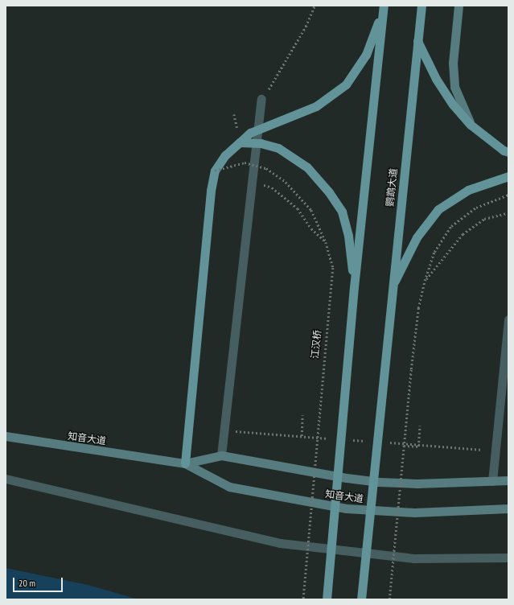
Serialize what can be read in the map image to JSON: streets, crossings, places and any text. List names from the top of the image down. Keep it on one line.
{"streets":{"main road":["鹦鹉大道","知音大道"],"path":["江汉桥"]},"scale_bar":"20 m"}
